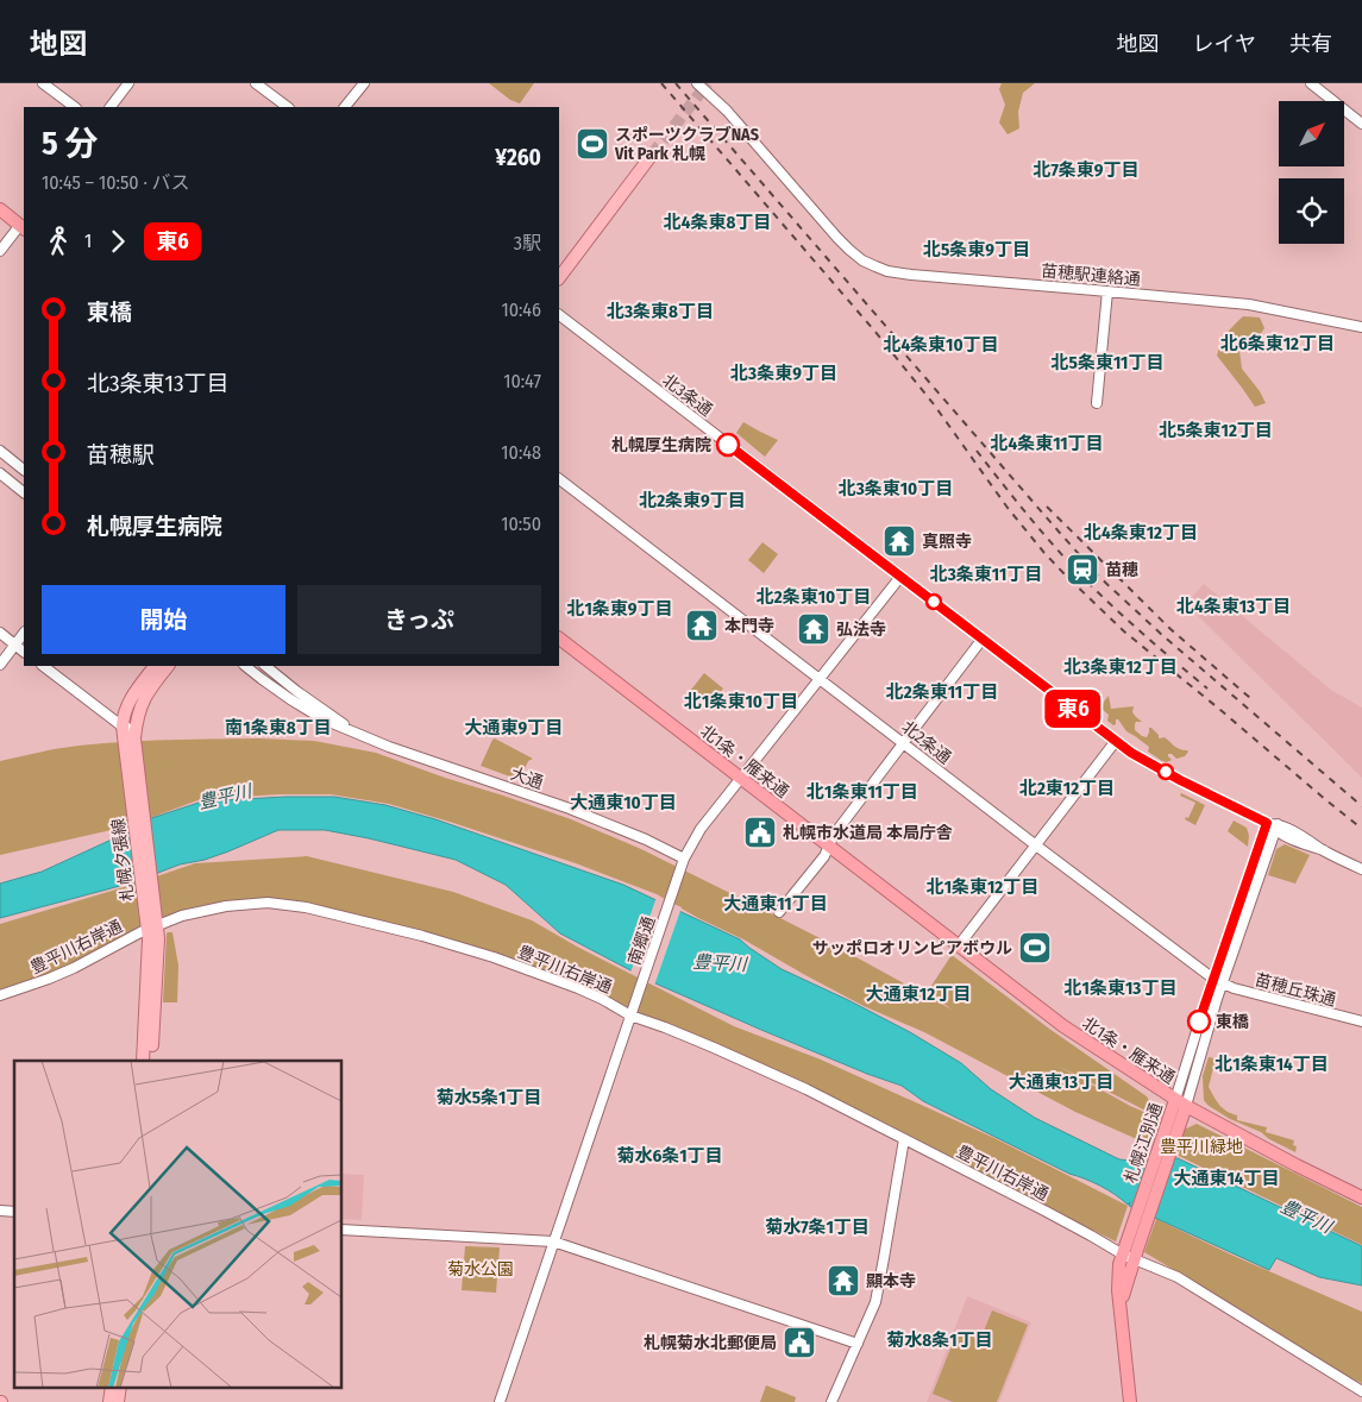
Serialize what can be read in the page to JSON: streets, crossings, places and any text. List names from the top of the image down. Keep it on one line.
{"streets":{"highway":["北1条・雁来通","札幌江別通"],"main road":["札幌夕張線"],"street":["苗穂駅連絡通","北3条通","北2条通","大通","南郷通","豊平川右岸通","苗穂丘珠通"]},"crossings":[["北3条通","南郷通"],["北3条通","札幌江別通"],["北2条通","南郷通"],["北2条通","苗穂丘珠通"],["北2条通","札幌江別通"],["北1条・雁来通","南郷通"],["北1条・雁来通","札幌江別通"],["大通","南郷通"],["札幌夕張線","豊平川右岸通"],["南郷通","豊平川右岸通"],["豊平川右岸通","札幌江別通"],["苗穂丘珠通","札幌江別通"]],"districts":["北7条東9丁目","北4条東8丁目","北5条東9丁目","北3条東8丁目","北6条東12丁目","北4条東10丁目","北5条東11丁目","北3条東9丁目","北5条東12丁目","北4条東11丁目","北3条東10丁目","北2条東9丁目","北4条東12丁目","北3条東11丁目","北2条東10丁目","北4条東13丁目","北1条東9丁目","北3条東12丁目","北2条東11丁目","北1条東10丁目","南1条東8丁目","大通東9丁目","北2東12丁目","北1条東11丁目","大通東10丁目","北1条東12丁目","大通東11丁目","北1条東13丁目","大通東12丁目","北1条東14丁目","大通東13丁目","菊水5条1丁目","菊水6条1丁目","大通東14丁目","菊水7条1丁目","菊水8条1丁目"],"water":["豊平川"],"parks":["豊平川緑地","菊水公園"],"places":{"sports":["スポーツクラブNAS Vit Park 札幌","サッポロオリンピアボウル"],"other":["札幌厚生病院","東橋"],"temple":["真照寺","本門寺","弘法寺","顯本寺"],"station":["苗穂"],"public building":["札幌市水道局 本局庁舎","札幌菊水北郵便局"]},"lines":["bus line 東6"],"north":"top right","page":{"header":"地図","nav":["地図","レイヤ","共有"],"on_map":"東6","heading":["5 分","10:45 – 10:50 · バス","¥260"],"legs":["1","東6","3駅"],"list":[{"name":"東橋","value":"10:46"},{"name":"北3条東13丁目","value":"10:47"},{"name":"苗穂駅","value":"10:48"},{"name":"札幌厚生病院","value":"10:50"}],"buttons":["開始","きっぷ"]}}
